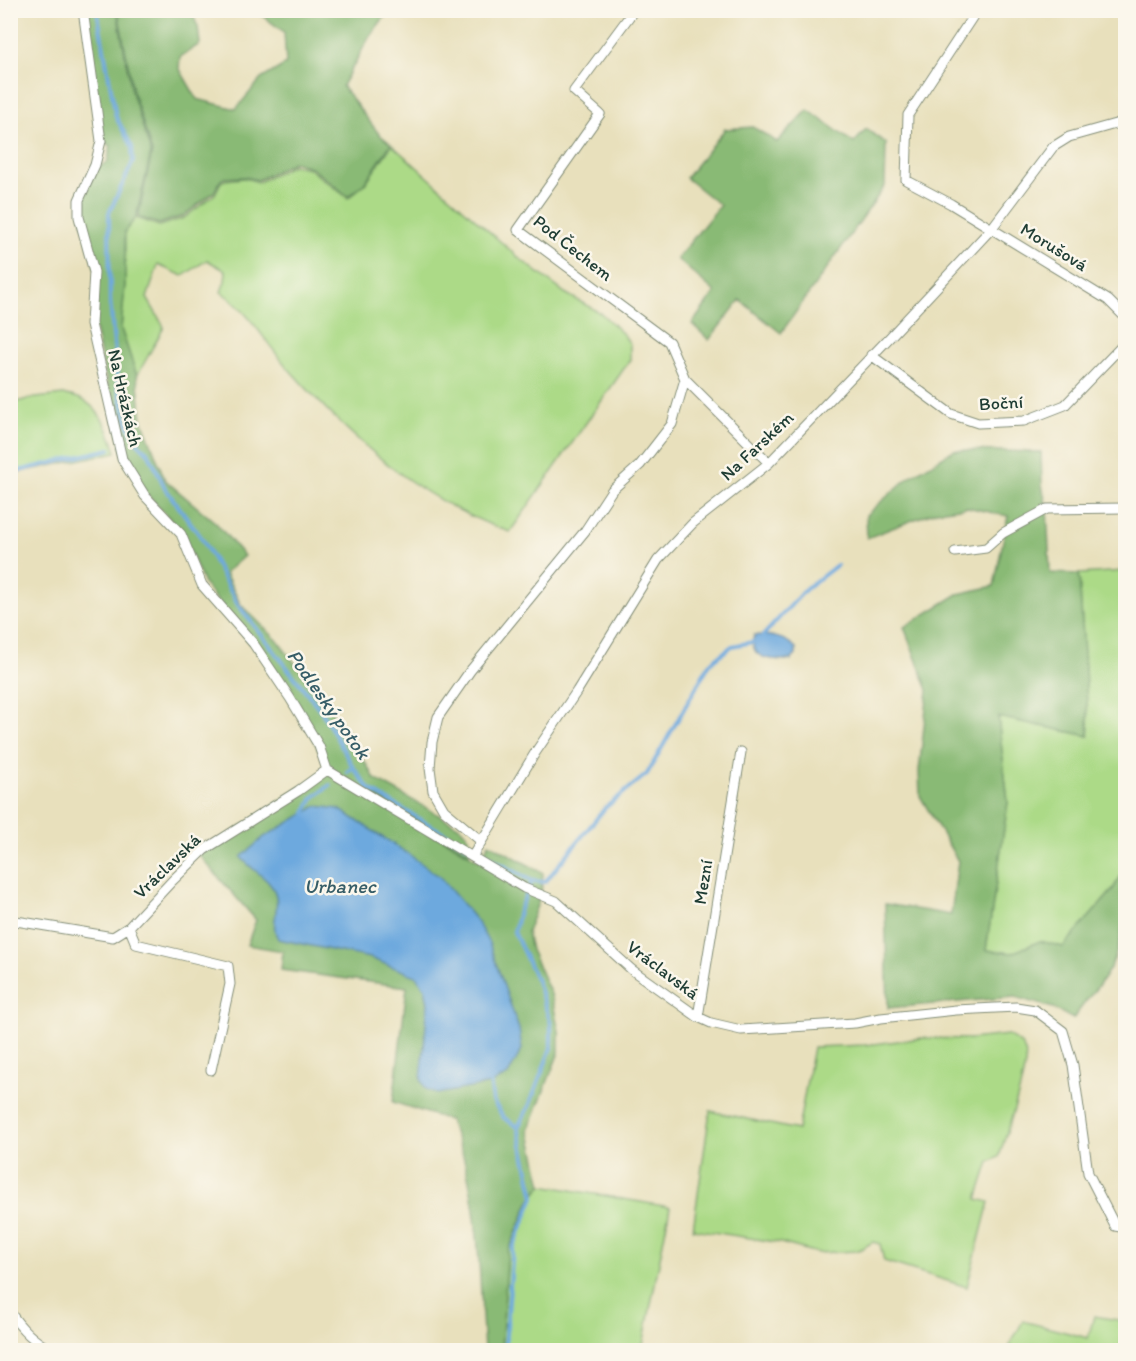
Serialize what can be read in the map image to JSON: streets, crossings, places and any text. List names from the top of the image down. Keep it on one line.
{"streets":{"street":["Morušová","Pod Čechem","Na Hrázkách","Boční","Na Farském","Vráclavská","Mezní"]},"crossings":[["Morušová","Na Farském"],["Pod Čechem","Na Farském"],["Na Hrázkách","Vráclavská"],["Boční","Na Farském"],["Na Farském","Vráclavská"],["Vráclavská","Mezní"]],"water":["Podleský potok","Urbanec"]}
